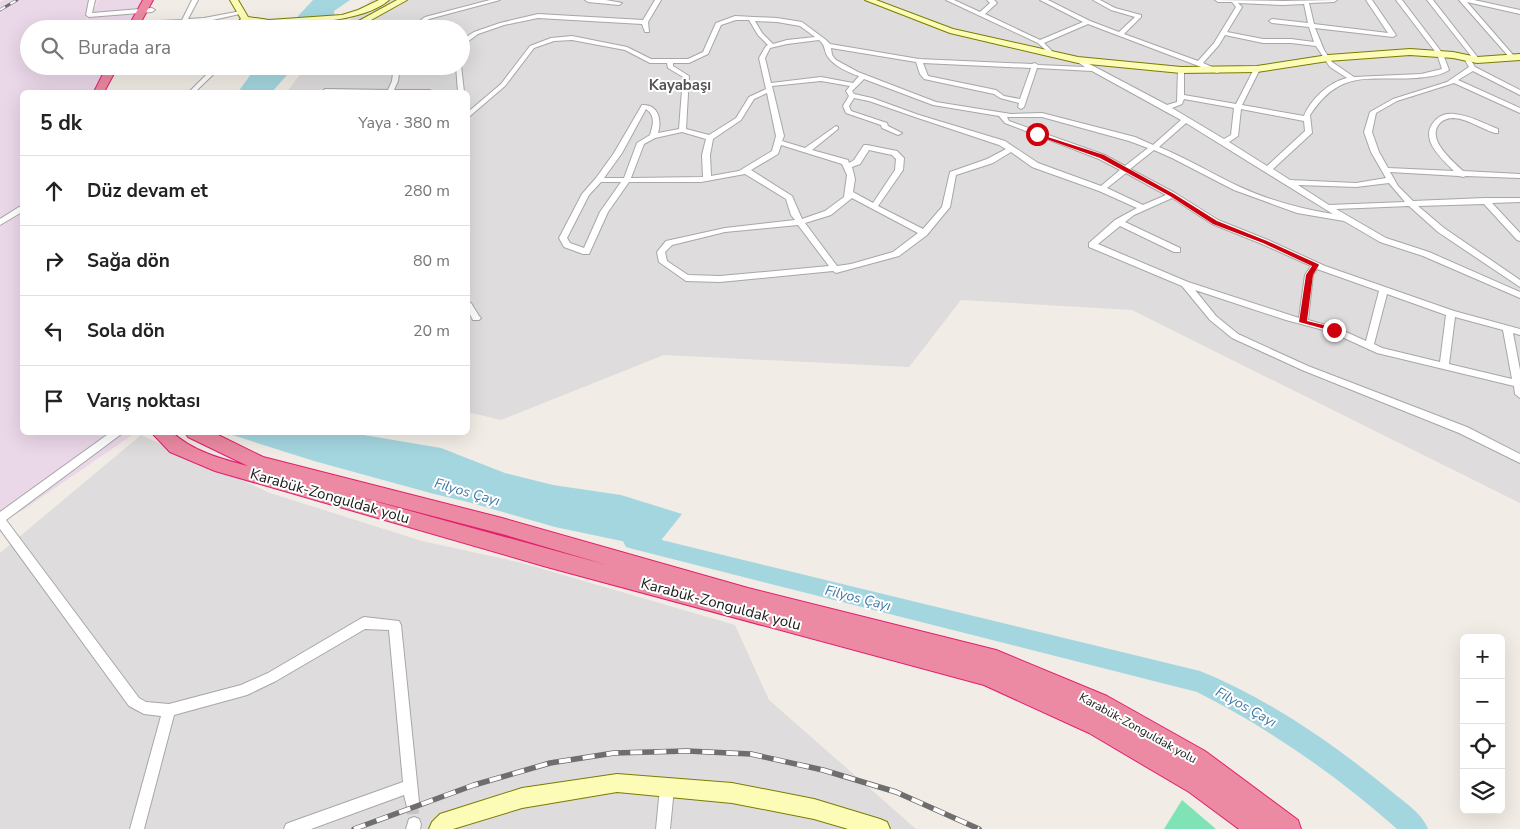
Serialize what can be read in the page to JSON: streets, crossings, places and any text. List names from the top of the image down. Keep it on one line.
{"streets":{"highway":["Karabük-Zonguldak yolu"]},"districts":["Kayabaşı"],"water":["Filyos Çayı"],"page":{"search":"Burada ara","heading":["5 dk","Yaya · 380 m"],"list":[["Düz devam et","280 m"],["Sağa dön","80 m"],["Sola dön","20 m"],"Varış noktası"],"map_buttons":["+","−"]}}
